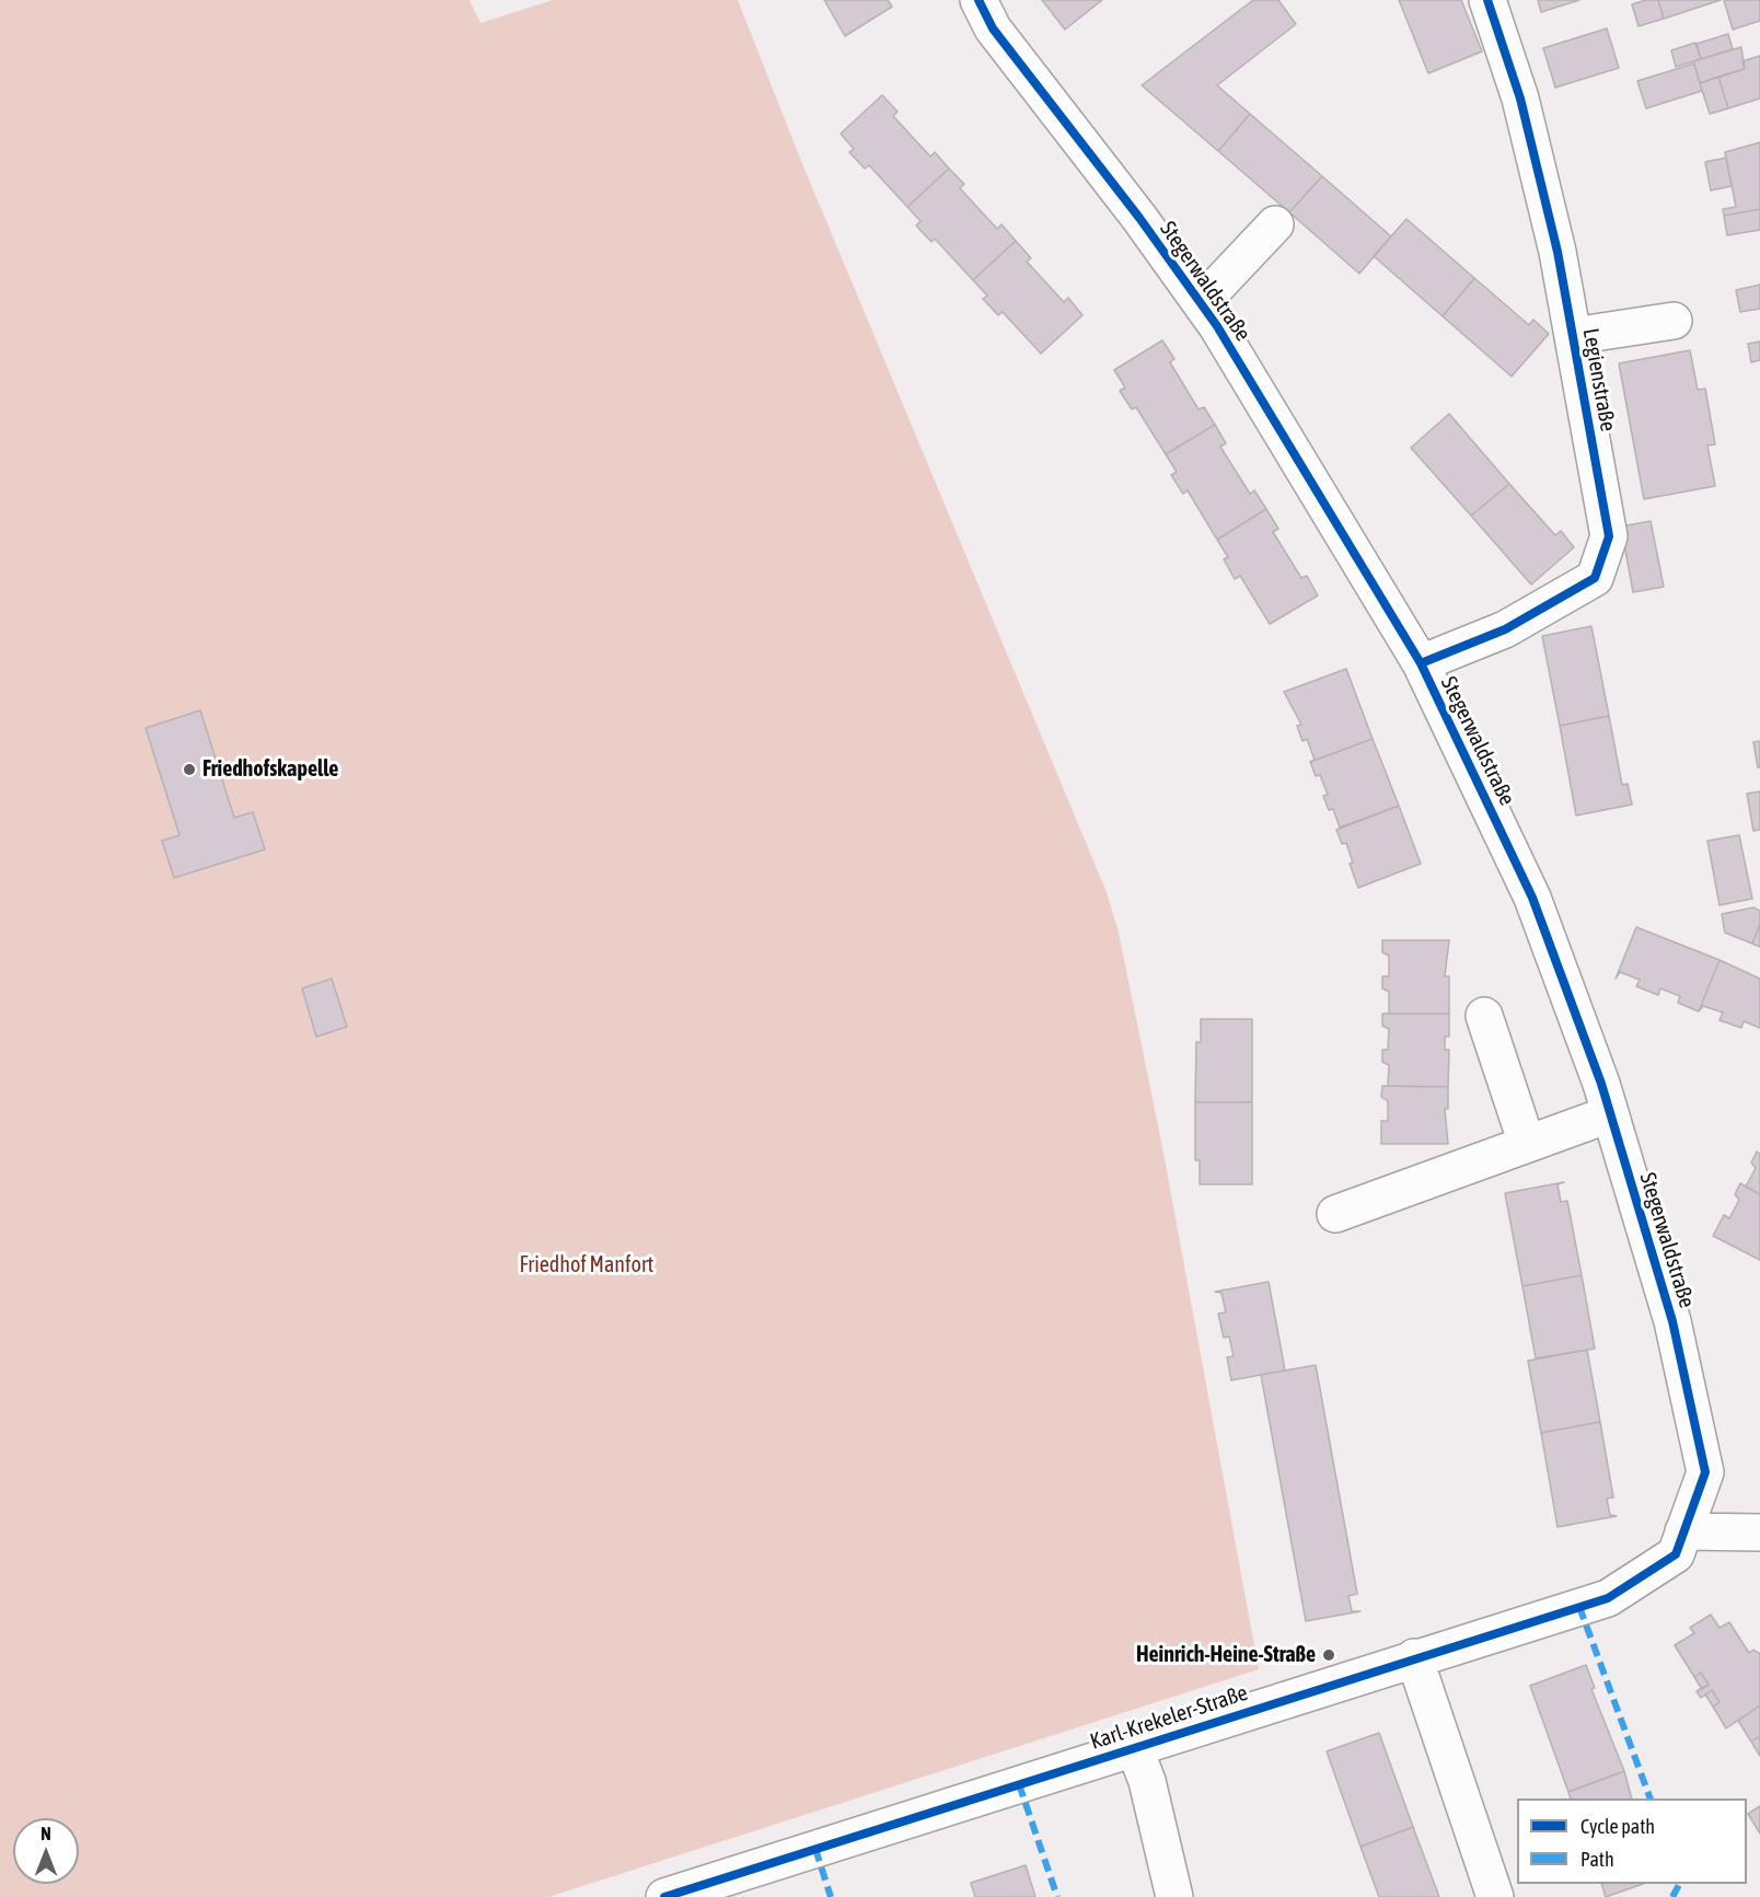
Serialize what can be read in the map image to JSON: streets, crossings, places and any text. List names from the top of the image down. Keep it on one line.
{"streets":{"street":["Stegerwaldstraße","Legienstraße","Karl-Krekeler-Straße"]},"crossings":[["Stegerwaldstraße","Legienstraße"],["Stegerwaldstraße","Karl-Krekeler-Straße"]],"parks":["Friedhof Manfort"],"places":["Friedhofskapelle","Heinrich-Heine-Straße"],"legend":["Cycle path","Path"],"north":"top"}
